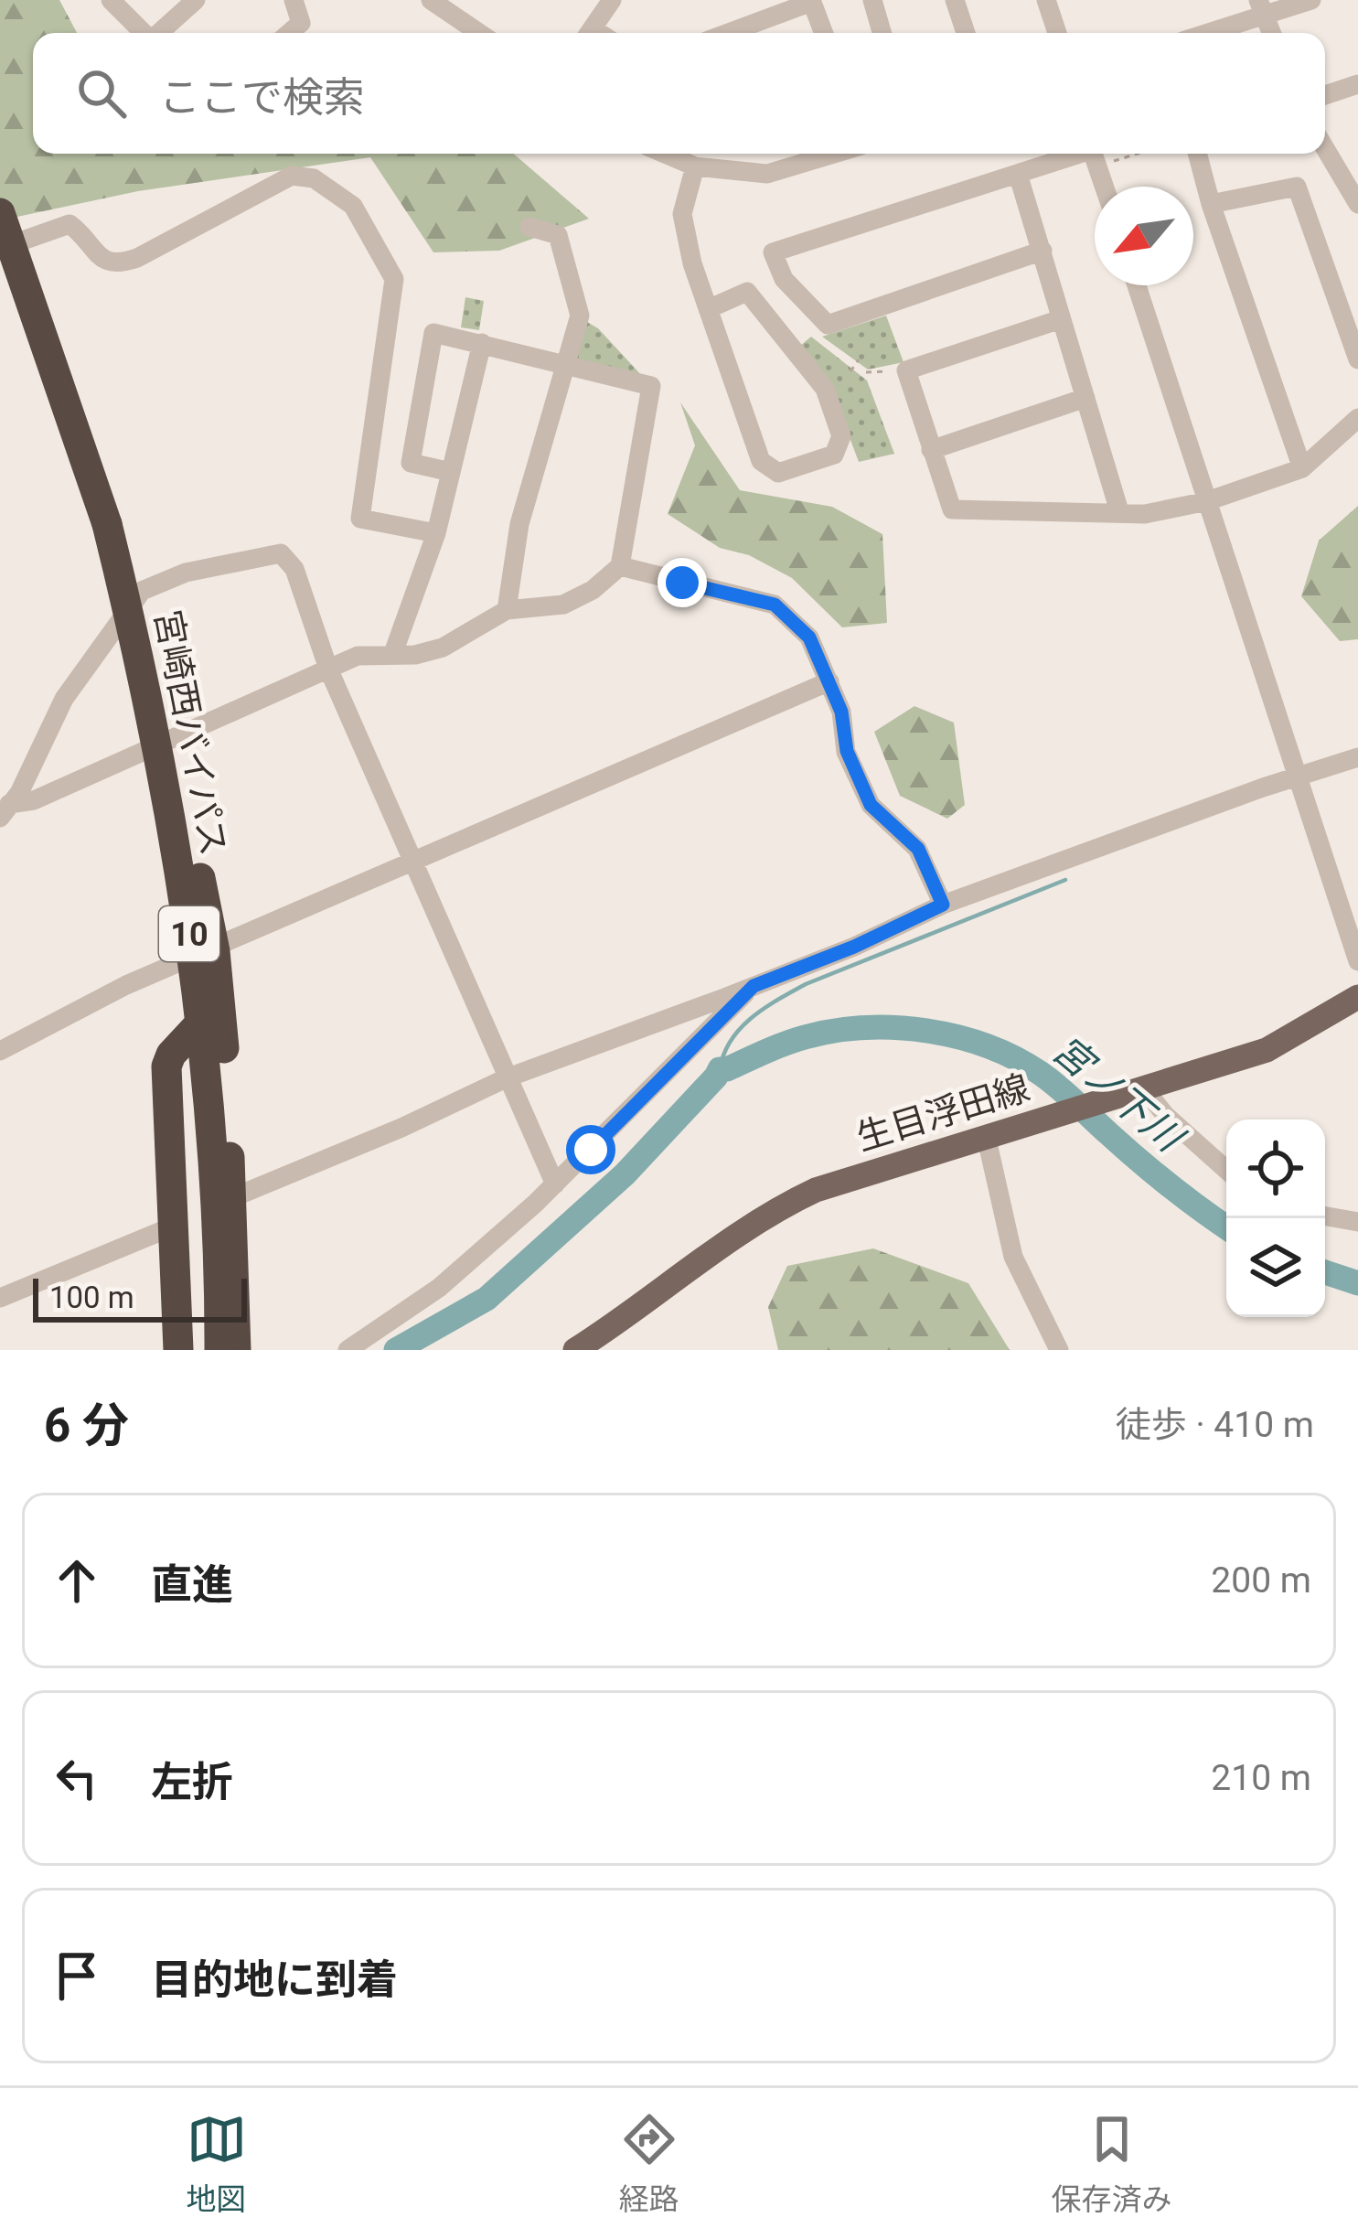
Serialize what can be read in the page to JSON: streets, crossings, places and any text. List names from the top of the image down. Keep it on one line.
{"streets":{"highway":["宮崎西バイパス","10"],"main road":["生目浮田線"]},"water":["宮ノ下川"],"scale_bar":"100 m","north":"bottom left","page":{"search":"ここで検索","scale":"100 m","heading":["6 分","徒歩 · 410 m"],"list":[["直進","200 m"],["左折","210 m"],"目的地に到着"],"nav":["地図","経路","保存済み"]}}
